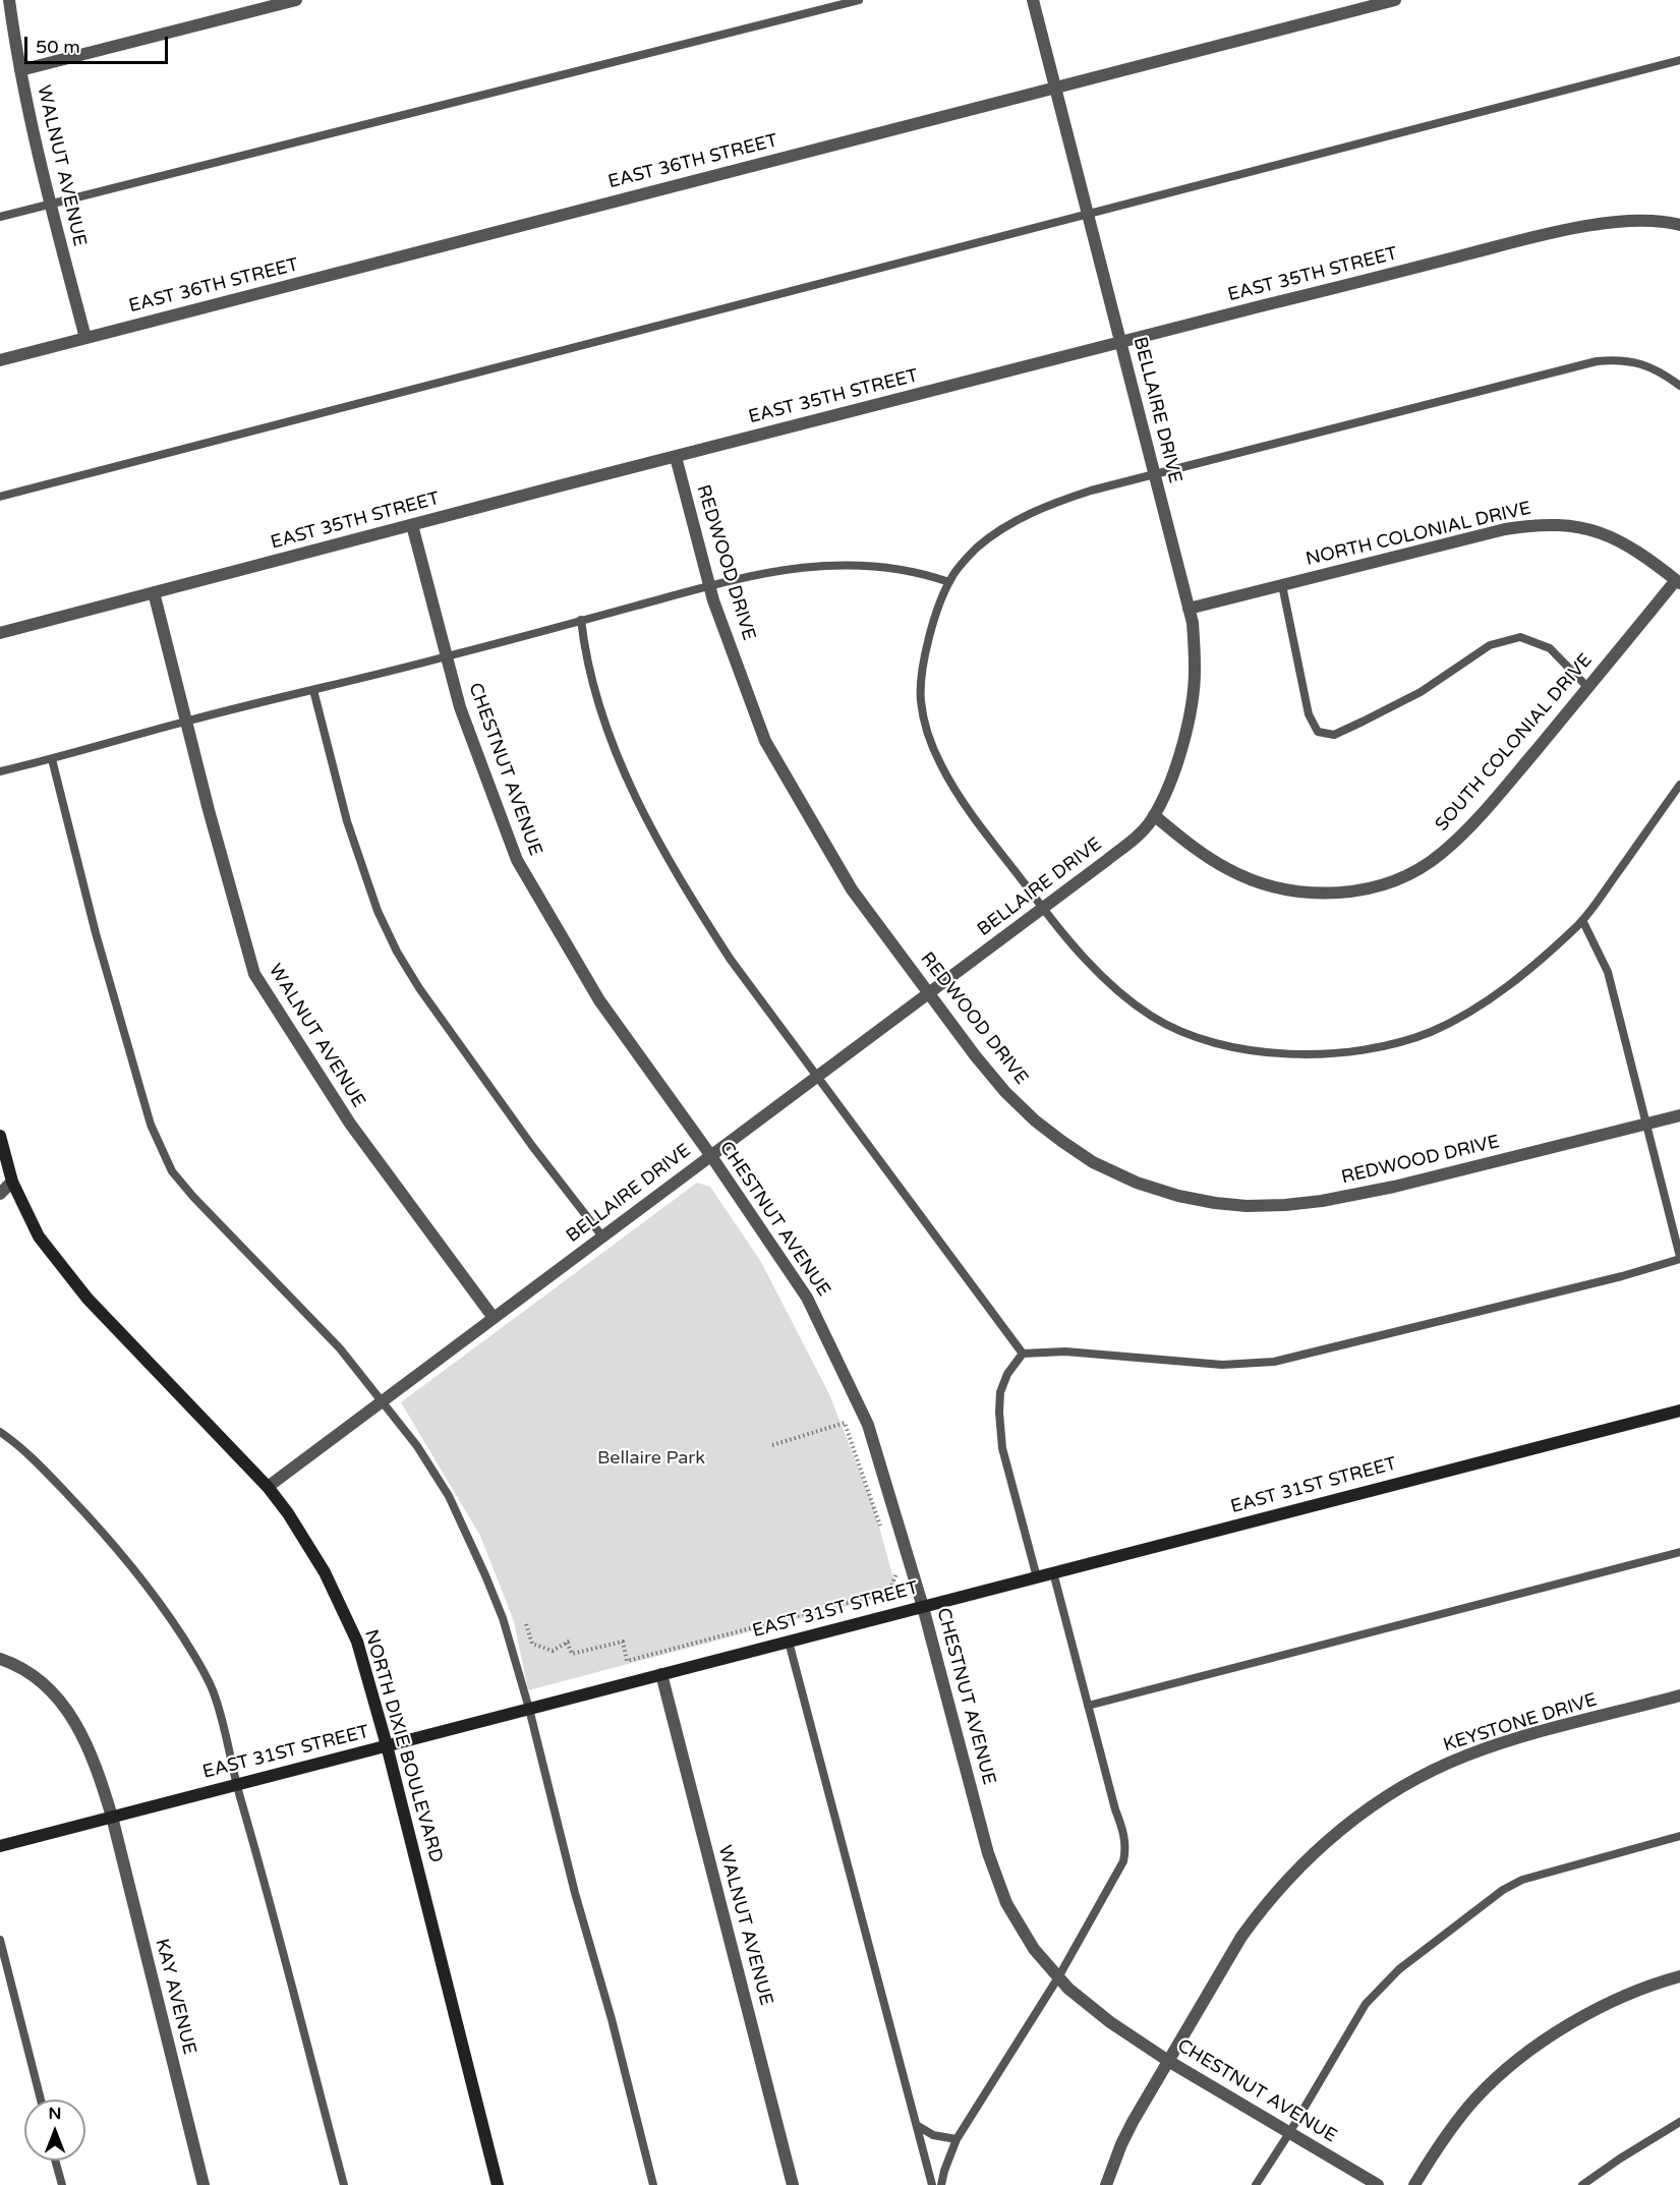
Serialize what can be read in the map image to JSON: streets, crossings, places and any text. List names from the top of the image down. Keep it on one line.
{"streets":{"street":["EAST 36TH STREET","WALNUT AVENUE","EAST 35TH STREET","BELLAIRE DRIVE","NORTH COLONIAL DRIVE","REDWOOD DRIVE","SOUTH COLONIAL DRIVE","CHESTNUT AVENUE","EAST 31ST STREET","KEYSTONE DRIVE","NORTH DIXIE BOULEVARD","KAY AVENUE"]},"crossings":[["EAST 36TH STREET","WALNUT AVENUE"],["EAST 36TH STREET","BELLAIRE DRIVE"],["WALNUT AVENUE","EAST 35TH STREET"],["WALNUT AVENUE","BELLAIRE DRIVE"],["WALNUT AVENUE","EAST 31ST STREET"],["EAST 35TH STREET","BELLAIRE DRIVE"],["EAST 35TH STREET","REDWOOD DRIVE"],["EAST 35TH STREET","CHESTNUT AVENUE"],["BELLAIRE DRIVE","NORTH COLONIAL DRIVE"],["BELLAIRE DRIVE","REDWOOD DRIVE"],["BELLAIRE DRIVE","SOUTH COLONIAL DRIVE"],["BELLAIRE DRIVE","CHESTNUT AVENUE"],["BELLAIRE DRIVE","NORTH DIXIE BOULEVARD"],["NORTH COLONIAL DRIVE","SOUTH COLONIAL DRIVE"],["CHESTNUT AVENUE","EAST 31ST STREET"],["CHESTNUT AVENUE","KEYSTONE DRIVE"],["EAST 31ST STREET","NORTH DIXIE BOULEVARD"],["EAST 31ST STREET","KAY AVENUE"]],"parks":["Bellaire Park"],"scale_bar":"50 m","north":"top"}
